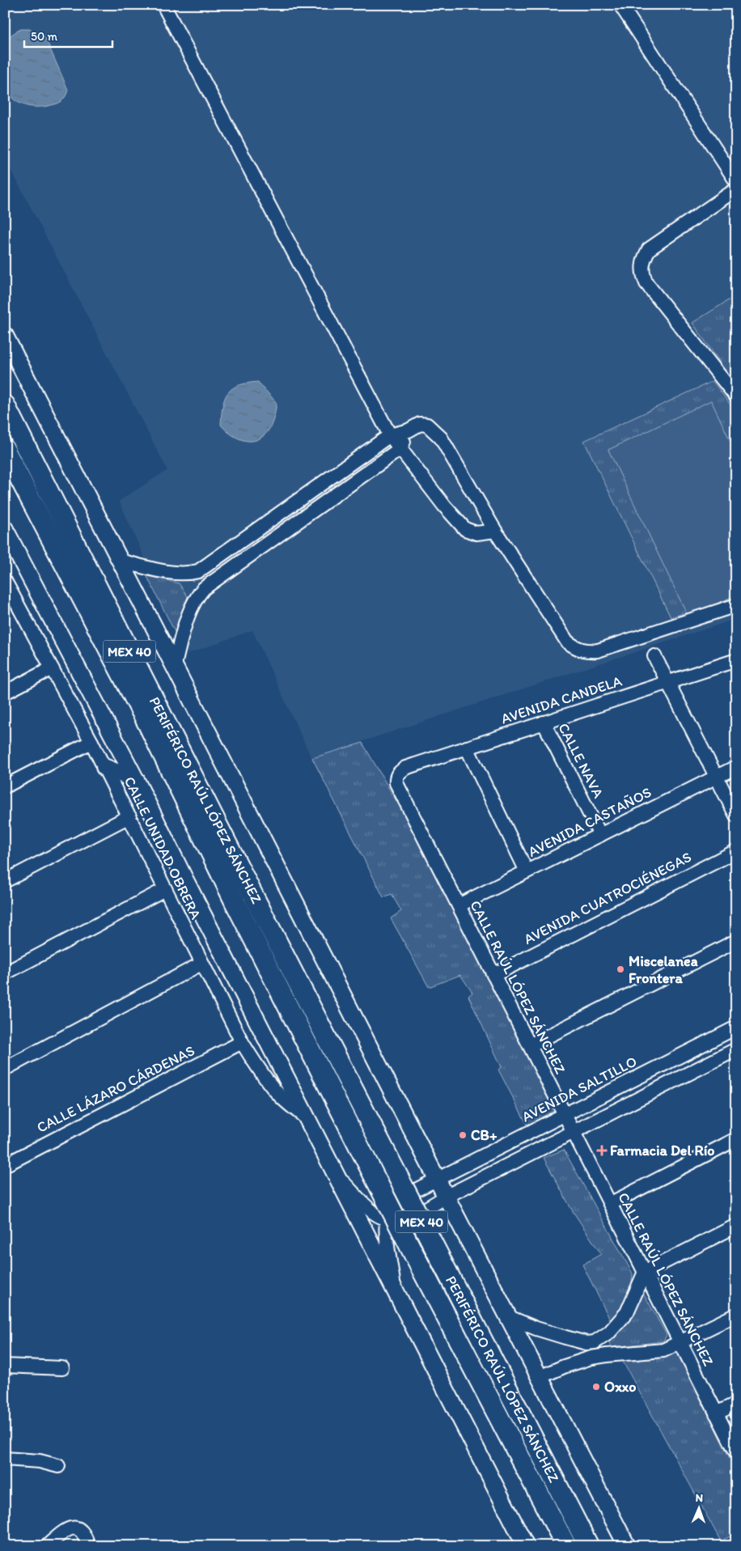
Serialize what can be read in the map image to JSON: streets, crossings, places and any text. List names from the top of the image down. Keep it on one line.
{"streets":{"highway":["MEX 40","PERIFÉRICO RAÚL LÓPEZ SÁNCHEZ"],"street":["AVENIDA CANDELA","CALLE NAVA","AVENIDA CASTAÑOS","CALLE UNIDAD OBRERA","AVENIDA CUATROCIÉNEGAS","CALLE RAÚL LÓPEZ SÁNCHEZ","CALLE LÁZARO CÁRDENAS","AVENIDA SALTILLO"]},"crossings":[["AVENIDA CANDELA","CALLE NAVA"],["AVENIDA CANDELA","CALLE RAÚL LÓPEZ SÁNCHEZ"],["CALLE NAVA","AVENIDA CASTAÑOS"],["AVENIDA CASTAÑOS","CALLE RAÚL LÓPEZ SÁNCHEZ"],["CALLE UNIDAD OBRERA","CALLE LÁZARO CÁRDENAS"],["AVENIDA CUATROCIÉNEGAS","CALLE RAÚL LÓPEZ SÁNCHEZ"],["CALLE RAÚL LÓPEZ SÁNCHEZ","AVENIDA SALTILLO"]],"places":{"other":["Miscelanea Frontera","CB+","Oxxo"],"health":["Farmacia Del Río"]},"scale_bar":"50 m","north":"top"}
